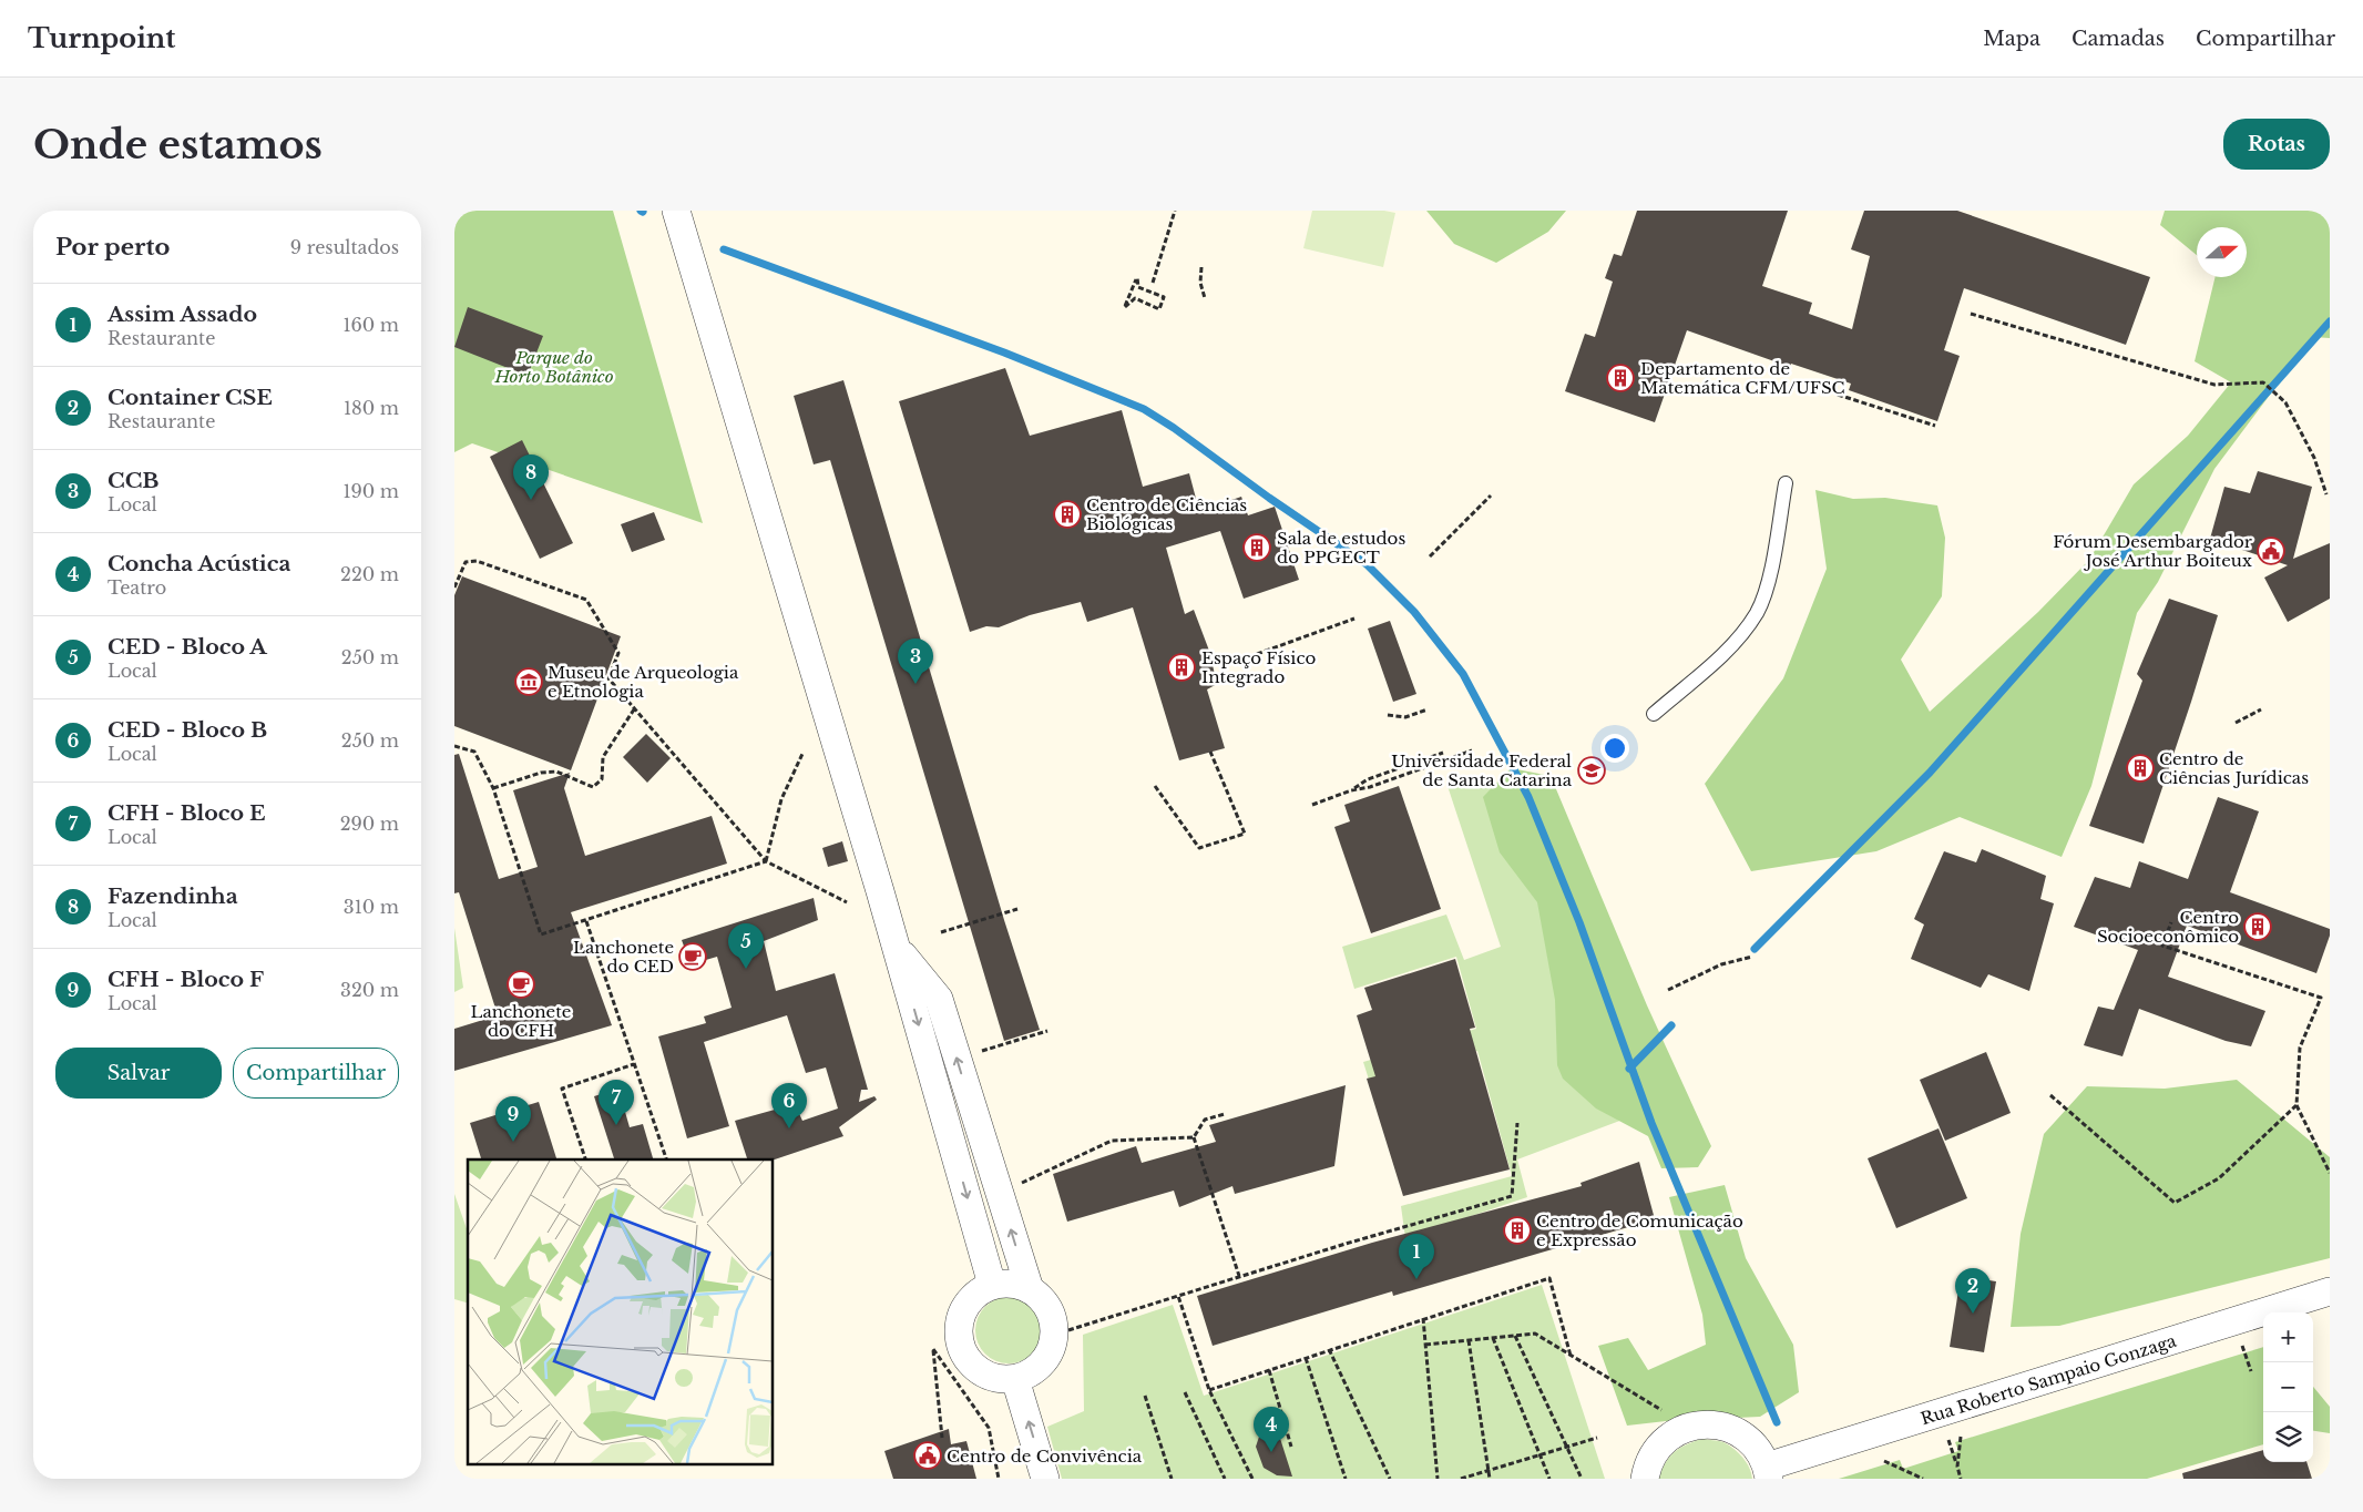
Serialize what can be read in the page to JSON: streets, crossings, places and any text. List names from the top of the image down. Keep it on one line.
{"streets":{"street":["Rua Roberto Sampaio Gonzaga"]},"parks":["Parque do Horto Botânico"],"places":{"building":["Departamento de Matemática CFM/UFSC","Centro de Ciências Biológicas","Sala de estudos do PPGECT","Espaço Físico Integrado","Centro de Ciências Jurídicas","Centro Socioeconômico","Centro de Comunicação e Expressão"],"public building":["Fórum Desembargador José Arthur Boiteux","Centro de Convivência"],"museum":["Museu de Arqueologia e Etnologia"],"school or university":["Universidade Federal de Santa Catarina"],"cafe":["Lanchonete do CED","Lanchonete do CFH"]},"north":"right","page":{"header":"Turnpoint","nav":["Mapa","Camadas","Compartilhar"],"buttons":["Rotas",["Salvar","Compartilhar"]],"title":"Onde estamos","heading":["Por perto","9 resultados"],"list":[{"mark":"1","name":"Assim Assado","note":"Restaurante","value":"160 m"},{"mark":"2","name":"Container CSE","note":"Restaurante","value":"180 m"},{"mark":"3","name":"CCB","note":"Local","value":"190 m"},{"mark":"4","name":"Concha Acústica","note":"Teatro","value":"220 m"},{"mark":"5","name":"CED - Bloco A","note":"Local","value":"250 m"},{"mark":"6","name":"CED - Bloco B","note":"Local","value":"250 m"},{"mark":"7","name":"CFH - Bloco E","note":"Local","value":"290 m"},{"mark":"8","name":"Fazendinha","note":"Local","value":"310 m"},{"mark":"9","name":"CFH - Bloco F","note":"Local","value":"320 m"}],"pins":["8","3","5","7","6","9","1","2","4"],"map_buttons":["+","−"]}}
